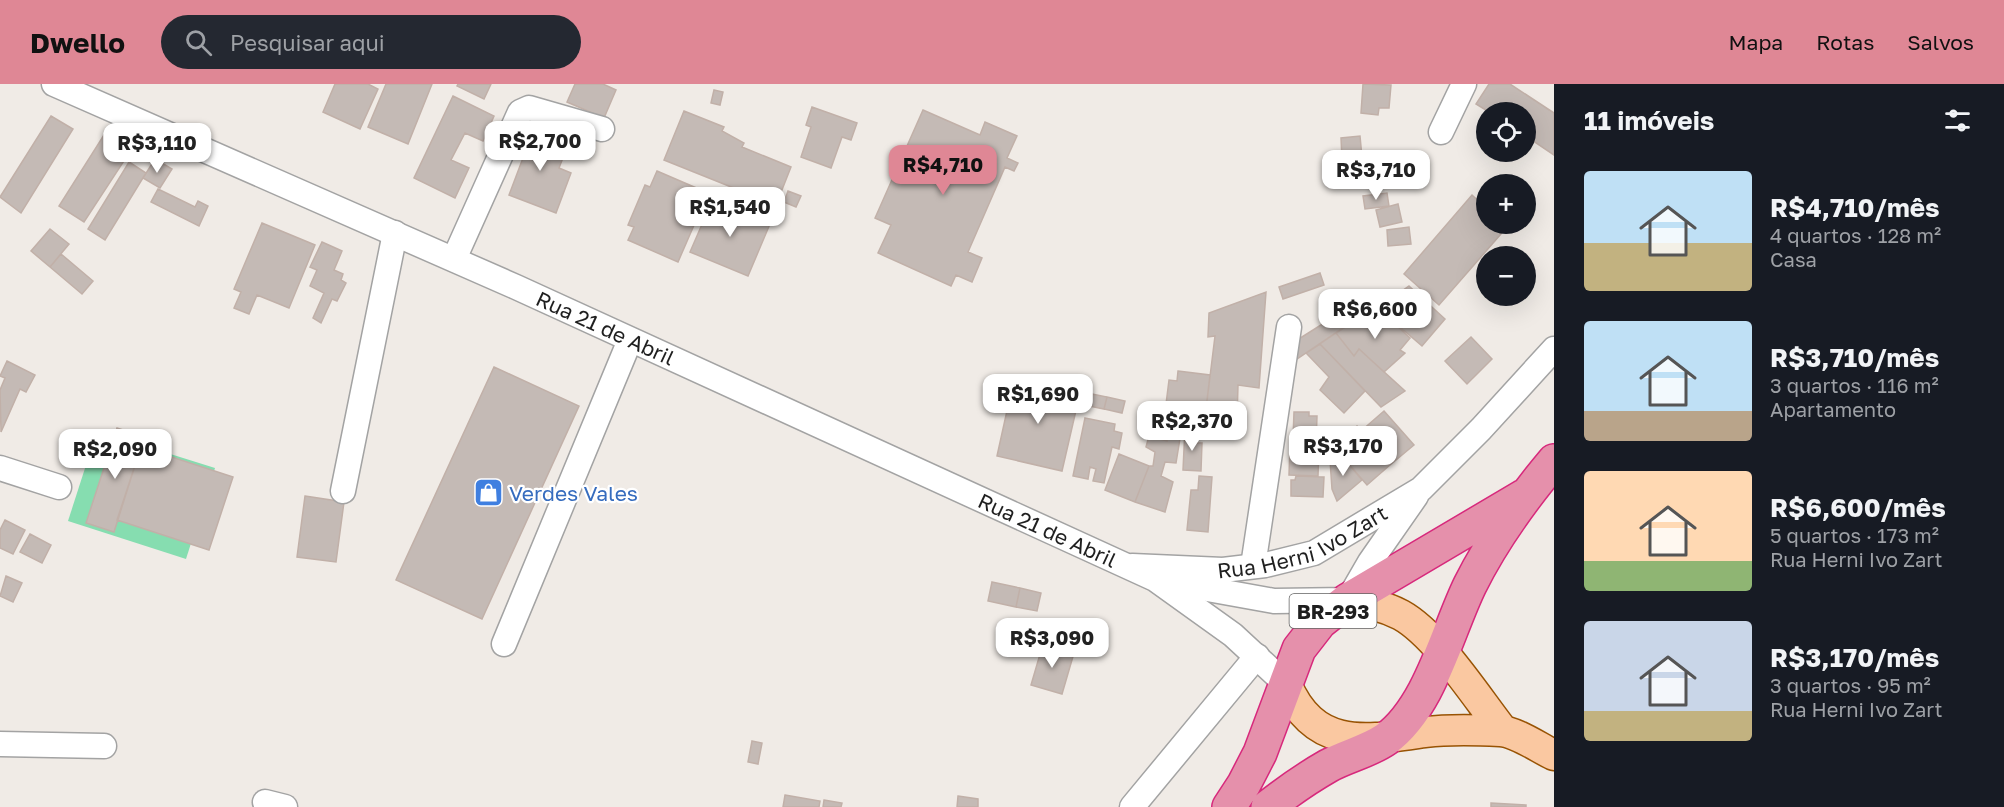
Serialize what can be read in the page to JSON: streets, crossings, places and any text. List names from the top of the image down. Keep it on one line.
{"streets":{"highway":["BR-293"],"street":["Rua 21 de Abril","Rua Herni Ivo Zart"]},"crossings":[["Rua 21 de Abril","Rua Herni Ivo Zart"],["Rua 21 de Abril","BR-293"]],"places":{"shop":["Verdes Vales"]},"page":{"header":"Dwello","search":"Pesquisar aqui","nav":["Mapa","Rotas","Salvos"],"heading":"11 imóveis","map_buttons":["+","−"],"price":["R$2,700","R$3,110","R$4,710","R$3,710","R$1,540","R$6,600","R$1,690","R$2,370","R$3,170","R$2,090","R$3,090"],"list":[{"name":"R$4,710/mês","note":"4 quartos · 128 m² · Casa"},{"name":"R$3,710/mês","note":"3 quartos · 116 m² · Apartamento"},{"name":"R$6,600/mês","note":"5 quartos · 173 m² · Rua Herni Ivo Zart"},{"name":"R$3,170/mês","note":"3 quartos · 95 m² · Rua Herni Ivo Zart"}]}}
